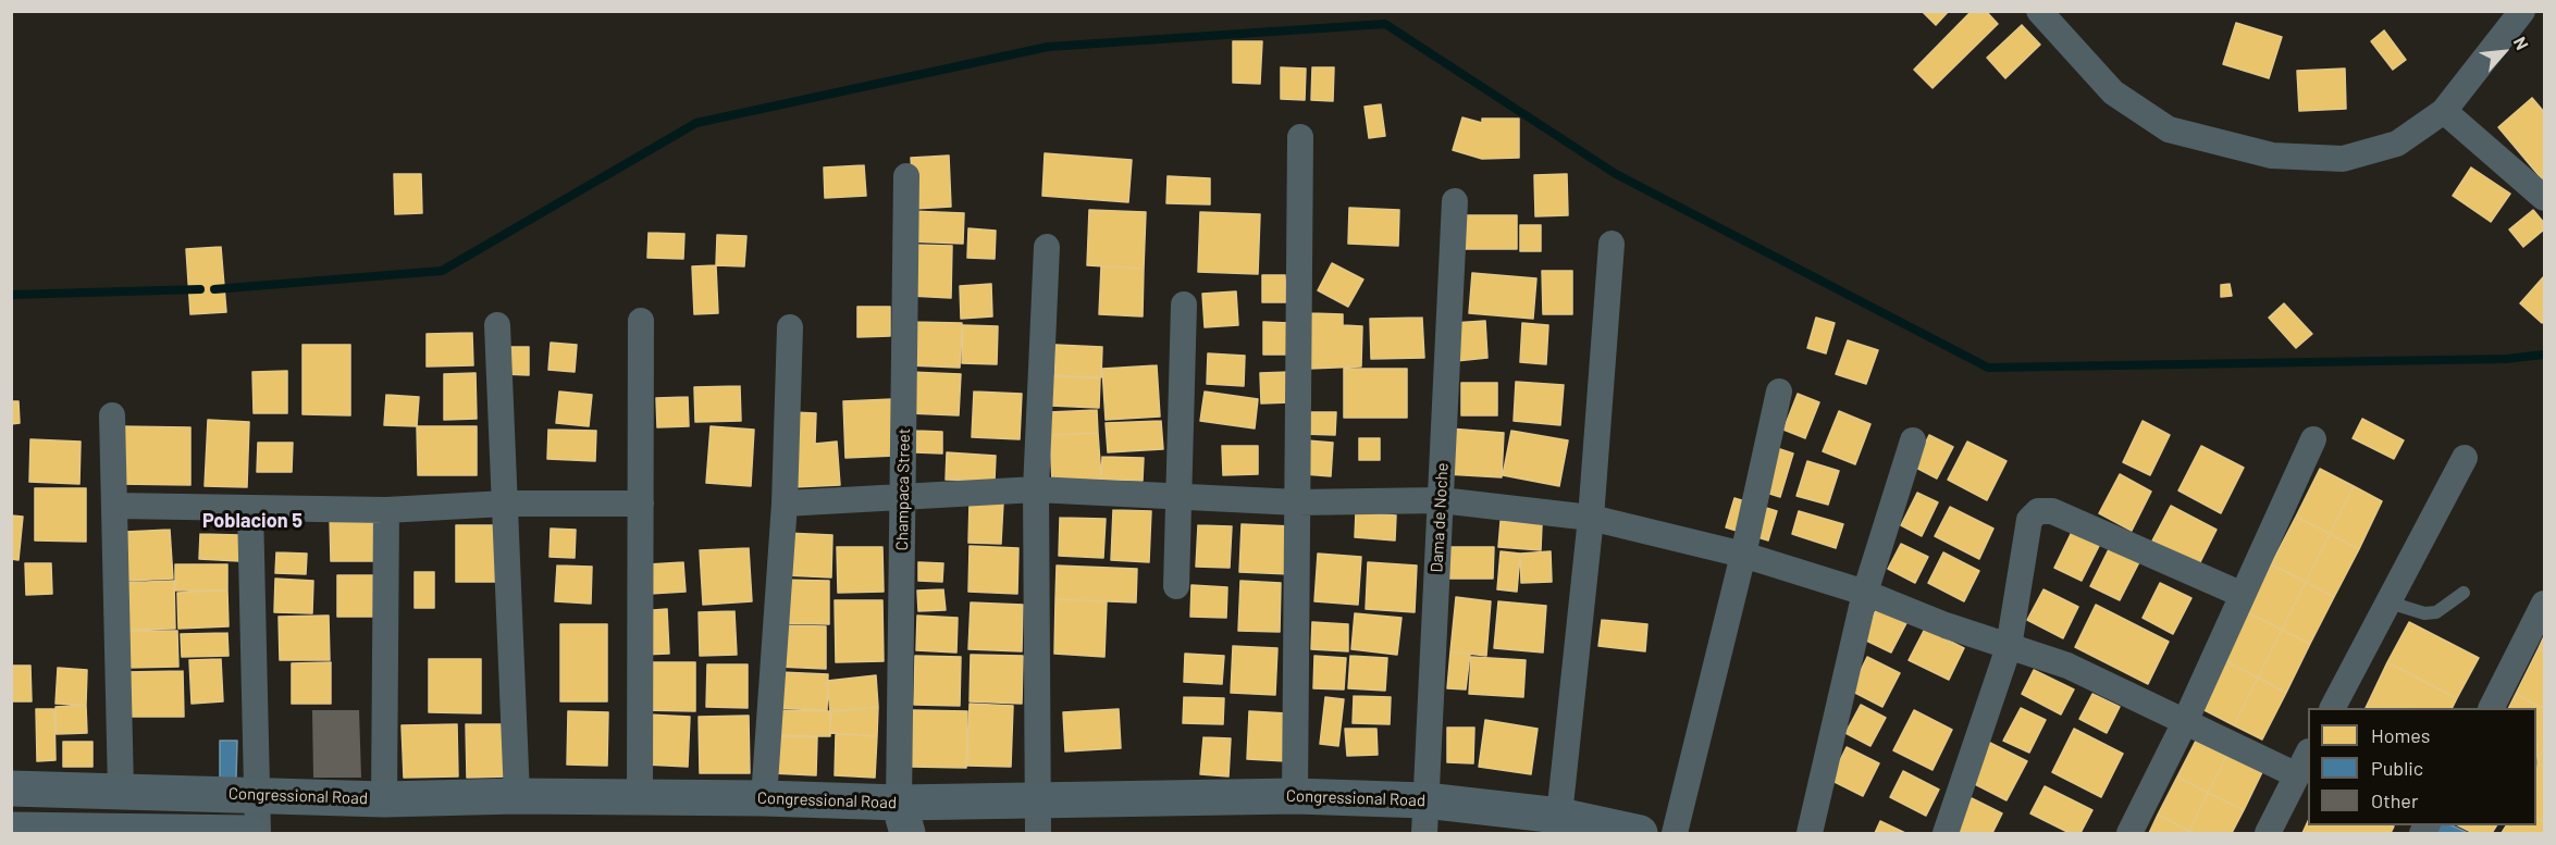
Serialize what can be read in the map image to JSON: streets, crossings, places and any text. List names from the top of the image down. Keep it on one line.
{"streets":{"main road":["Congressional Road"],"street":["Champaca Street","Dama de Noche"]},"crossings":[["Champaca Street","Congressional Road"],["Dama de Noche","Congressional Road"]],"districts":["Poblacion 5"],"legend":["Homes","Public","Other"],"north":"top right"}
